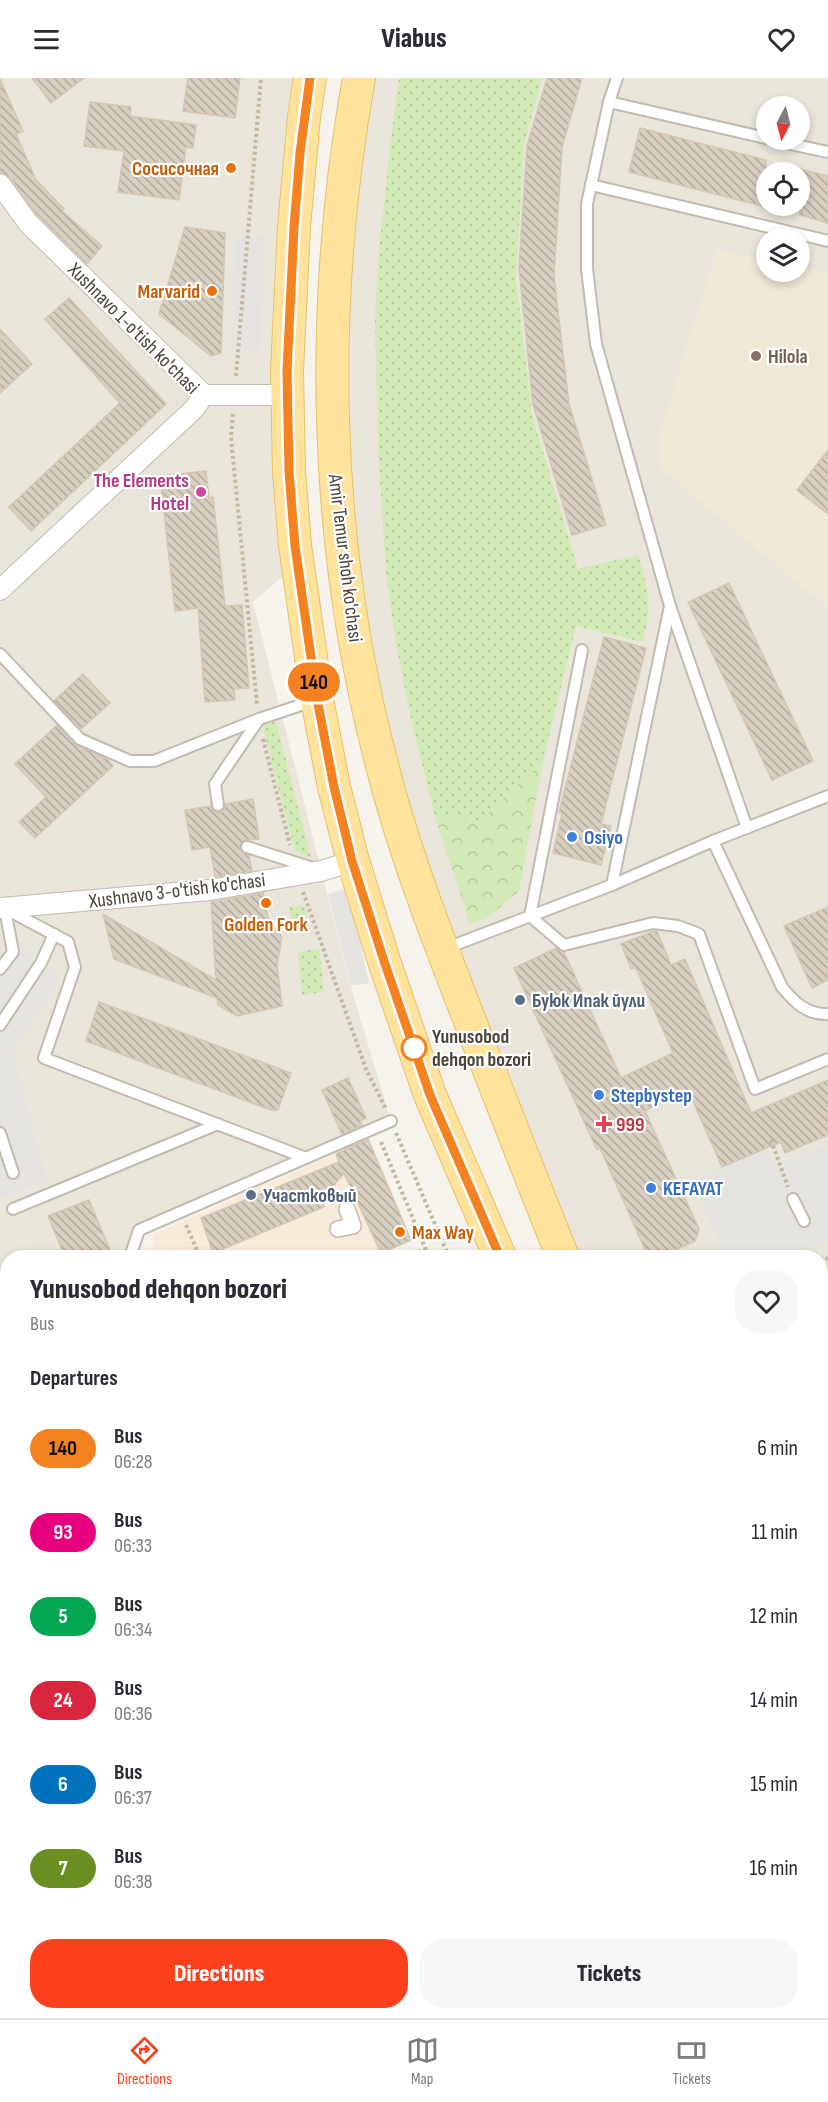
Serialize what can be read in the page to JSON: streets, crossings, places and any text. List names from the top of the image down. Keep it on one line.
{"streets":{"main road":["Amir Temur shoh ko'chasi"],"street":["Xushnavo 1-o'tish ko'chasi","Xushnavo 3-o'tish ko'chasi"]},"places":{"other":["Сосисочная","Marvarid","Hilola","The Elements Hotel","Osiyo","Golden Fork","Буюк Ипак йули","Yunusobod dehqon bozori","Stepbystep","KEFAYAT","Участковый","Max Way"],"health":["999"]},"lines":["bus line 140"],"north":"bottom","page":{"header":"Viabus","on_map":"140","heading":[["Yunusobod dehqon bozori","Bus"],"Departures"],"list":[{"mark":"140","name":"Bus","note":"06:28","value":"6 min"},{"mark":"93","name":"Bus","note":"06:33","value":"11 min"},{"mark":"5","name":"Bus","note":"06:34","value":"12 min"},{"mark":"24","name":"Bus","note":"06:36","value":"14 min"},{"mark":"6","name":"Bus","note":"06:37","value":"15 min"},{"mark":"7","name":"Bus","note":"06:38","value":"16 min"}],"buttons":["Directions","Tickets"],"tabs":["Directions","Map","Tickets"]}}
